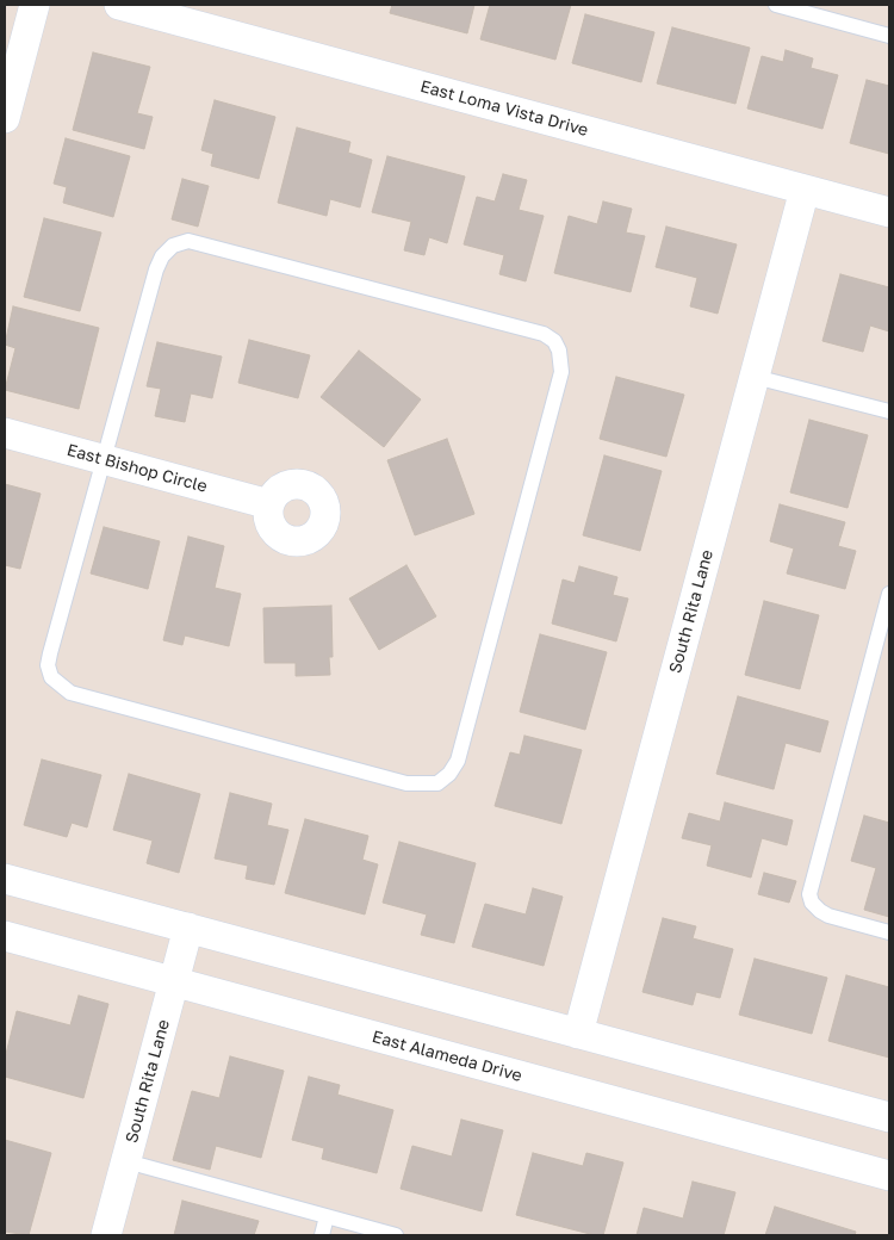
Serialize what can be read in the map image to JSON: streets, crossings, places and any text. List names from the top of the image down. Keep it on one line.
{"streets":{"street":["East Loma Vista Drive","East Bishop Circle","South Rita Lane","East Alameda Drive"]},"crossings":[["East Loma Vista Drive","South Rita Lane"],["South Rita Lane","East Alameda Drive"]]}
